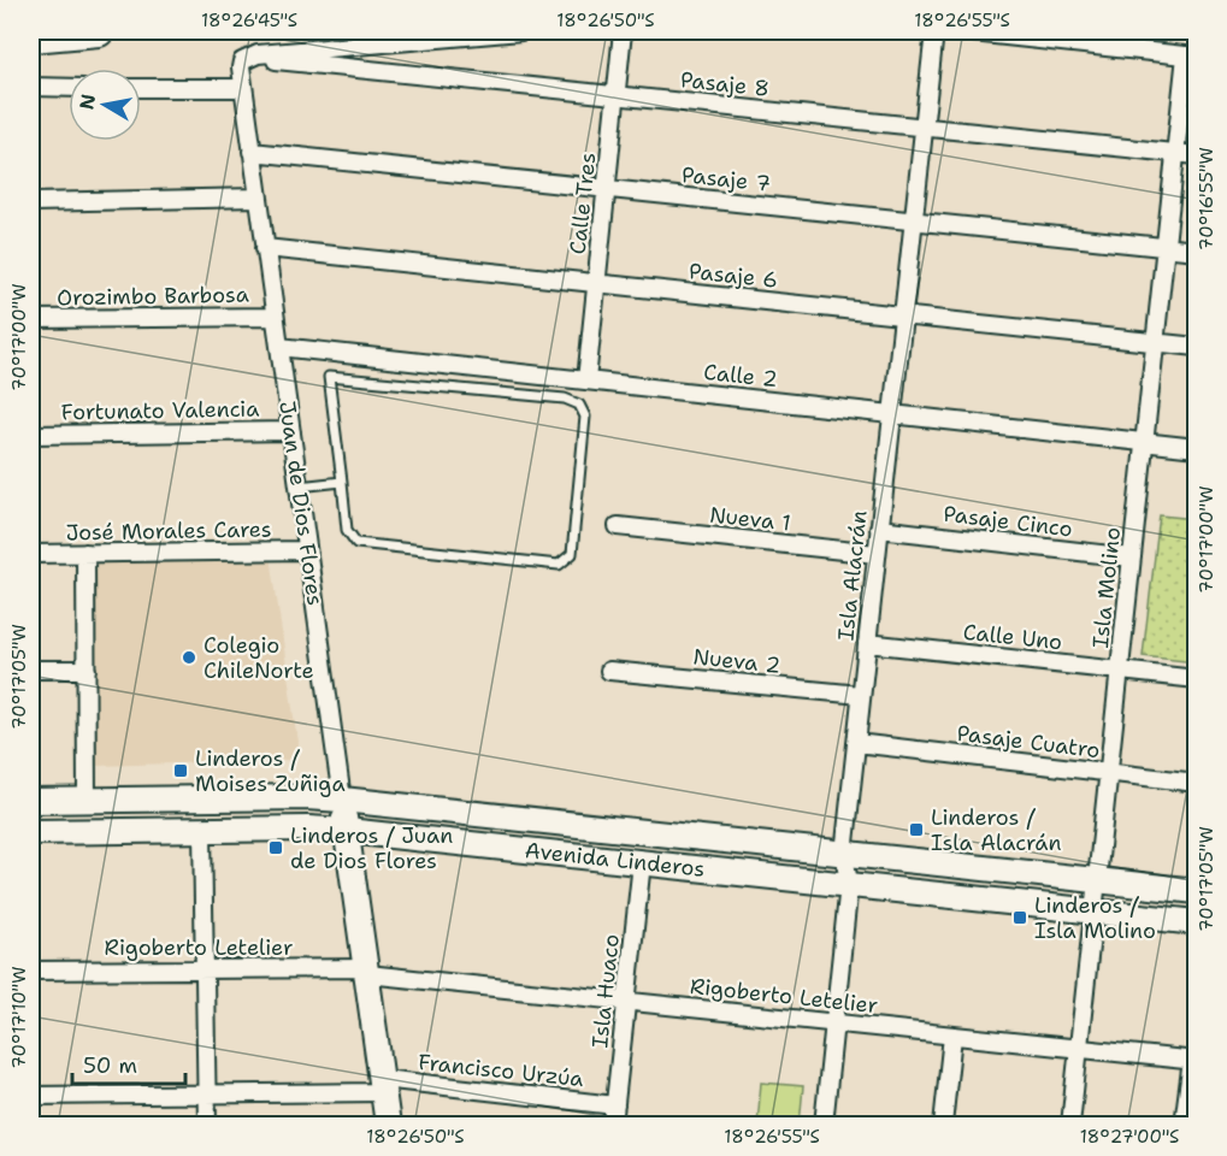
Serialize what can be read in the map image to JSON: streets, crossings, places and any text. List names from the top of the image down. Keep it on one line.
{"streets":{"street":["Pasaje 8","Pasaje 7","Calle Tres","Pasaje 6","Orozimbo Barbosa","Calle 2","Fortunato Valencia","Juan de Dios Flores","Nueva 1","Pasaje Cinco","José Morales Cares","Isla Alacrán","Isla Molino","Calle Uno","Nueva 2","Pasaje Cuatro","Avenida Linderos","Rigoberto Letelier","Isla Huaco","Francisco Urzúa"]},"crossings":[["Pasaje 8","Calle Tres"],["Pasaje 8","Juan de Dios Flores"],["Pasaje 8","Isla Alacrán"],["Pasaje 8","Isla Molino"],["Pasaje 7","Calle Tres"],["Pasaje 7","Juan de Dios Flores"],["Pasaje 7","Isla Alacrán"],["Pasaje 7","Isla Molino"],["Calle Tres","Pasaje 6"],["Calle Tres","Calle 2"],["Pasaje 6","Juan de Dios Flores"],["Pasaje 6","Isla Alacrán"],["Pasaje 6","Isla Molino"],["Orozimbo Barbosa","Juan de Dios Flores"],["Calle 2","Juan de Dios Flores"],["Calle 2","Isla Alacrán"],["Calle 2","Isla Molino"],["Fortunato Valencia","Juan de Dios Flores"],["Juan de Dios Flores","José Morales Cares"],["Juan de Dios Flores","Avenida Linderos"],["Juan de Dios Flores","Rigoberto Letelier"],["Juan de Dios Flores","Francisco Urzúa"],["Nueva 1","Isla Alacrán"],["Pasaje Cinco","Isla Alacrán"],["Pasaje Cinco","Isla Molino"],["Isla Alacrán","Calle Uno"],["Isla Alacrán","Nueva 2"],["Isla Alacrán","Pasaje Cuatro"],["Isla Alacrán","Avenida Linderos"],["Isla Alacrán","Rigoberto Letelier"],["Isla Molino","Calle Uno"],["Isla Molino","Pasaje Cuatro"],["Isla Molino","Avenida Linderos"],["Isla Molino","Rigoberto Letelier"],["Avenida Linderos","Isla Huaco"],["Rigoberto Letelier","Isla Huaco"],["Isla Huaco","Francisco Urzúa"]],"places":{"other":["Colegio ChileNorte"],"transit":["Linderos / Moises Zuñiga","Linderos / Isla Alacrán","Linderos / Juan de Dios Flores","Linderos / Isla Molino"]},"scale_bar":"50 m","north":"left","coordinates":["18°26'45\"S","18°26'50\"S","18°26'55\"S","70°16'55\"W","70°17'00\"W","70°17'05\"W","70°17'10\"W","18°27'00\"S"]}
